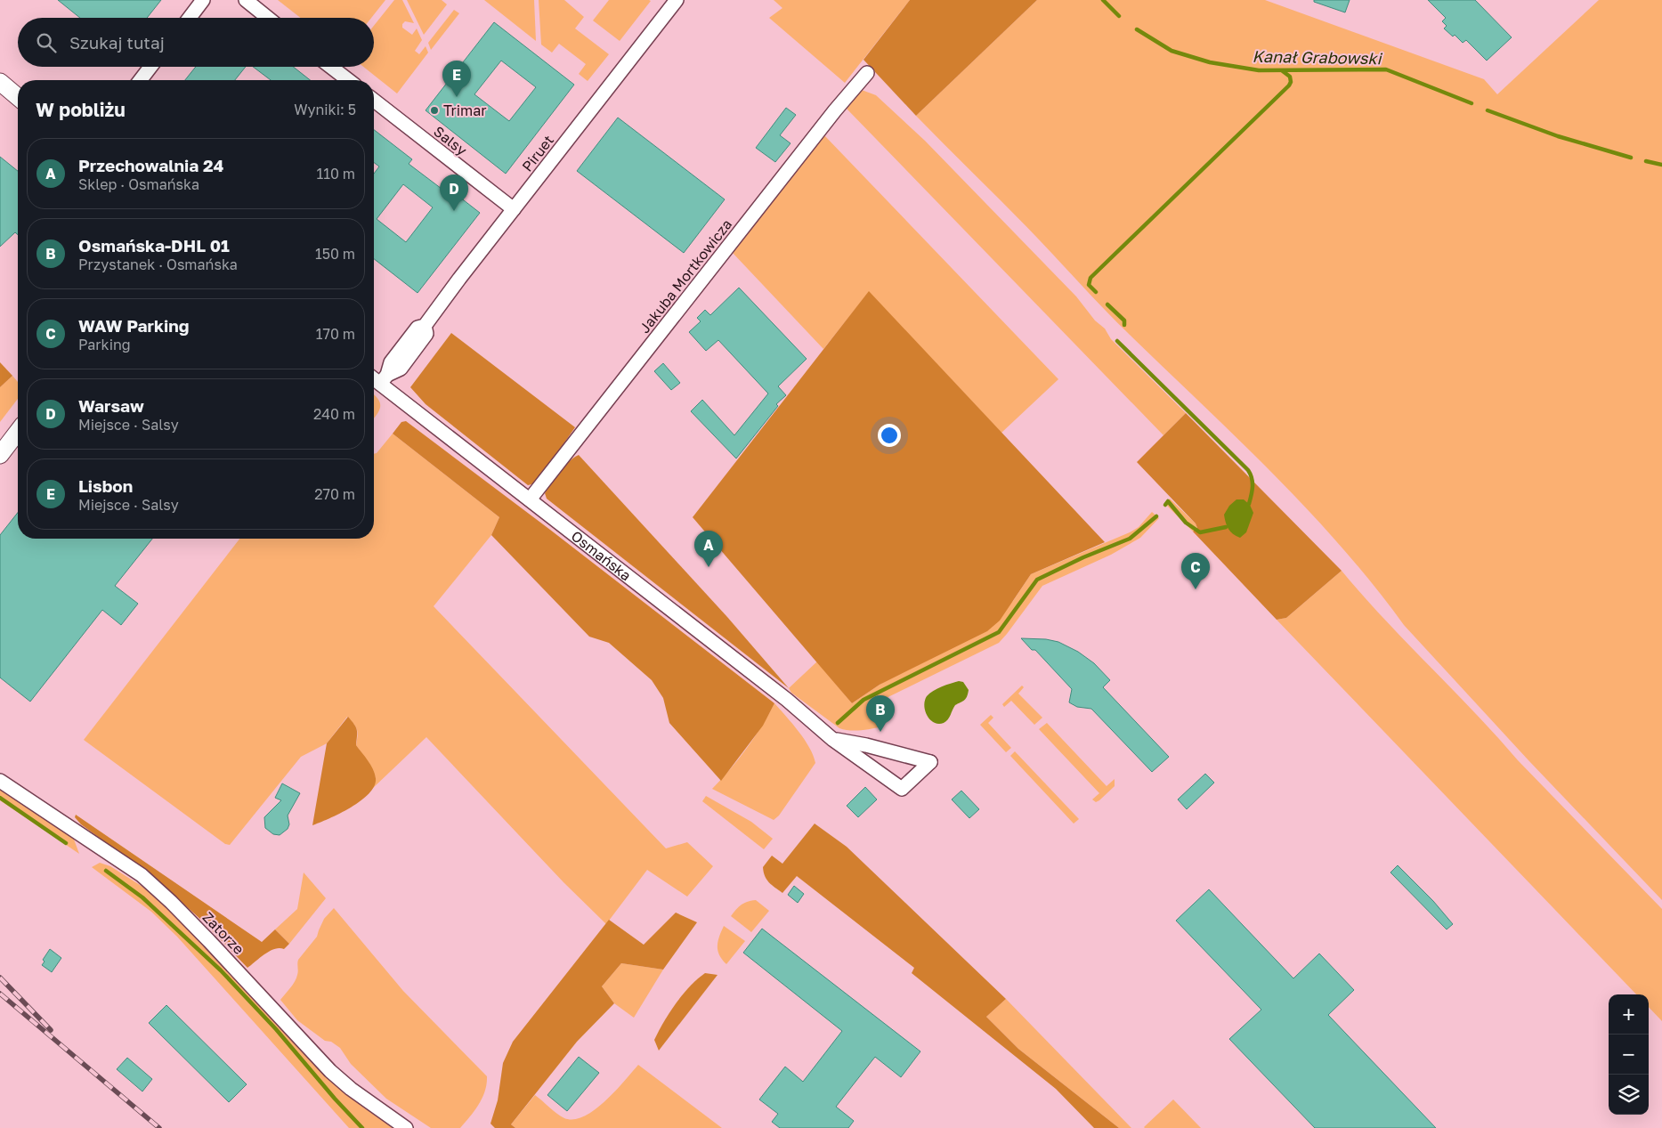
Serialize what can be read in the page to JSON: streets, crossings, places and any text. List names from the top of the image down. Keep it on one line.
{"streets":{"street":["Salsy","Piruet","Jakuba Mortkowicza","Osmańska","Zatorze"]},"crossings":[["Salsy","Piruet"],["Piruet","Osmańska"],["Jakuba Mortkowicza","Osmańska"]],"water":["Kanał Grabowski"],"places":["Trimar"],"page":{"search":"Szukaj tutaj","pins":["E","D","A","C","B"],"heading":["W pobliżu","Wyniki: 5"],"list":[{"mark":"A","name":"Przechowalnia 24","note":"Sklep · Osmańska","value":"110 m"},{"mark":"B","name":"Osmańska-DHL 01","note":"Przystanek · Osmańska","value":"150 m"},{"mark":"C","name":"WAW Parking","note":"Parking","value":"170 m"},{"mark":"D","name":"Warsaw","note":"Miejsce · Salsy","value":"240 m"},{"mark":"E","name":"Lisbon","note":"Miejsce · Salsy","value":"270 m"}],"map_buttons":["+","−"]}}
